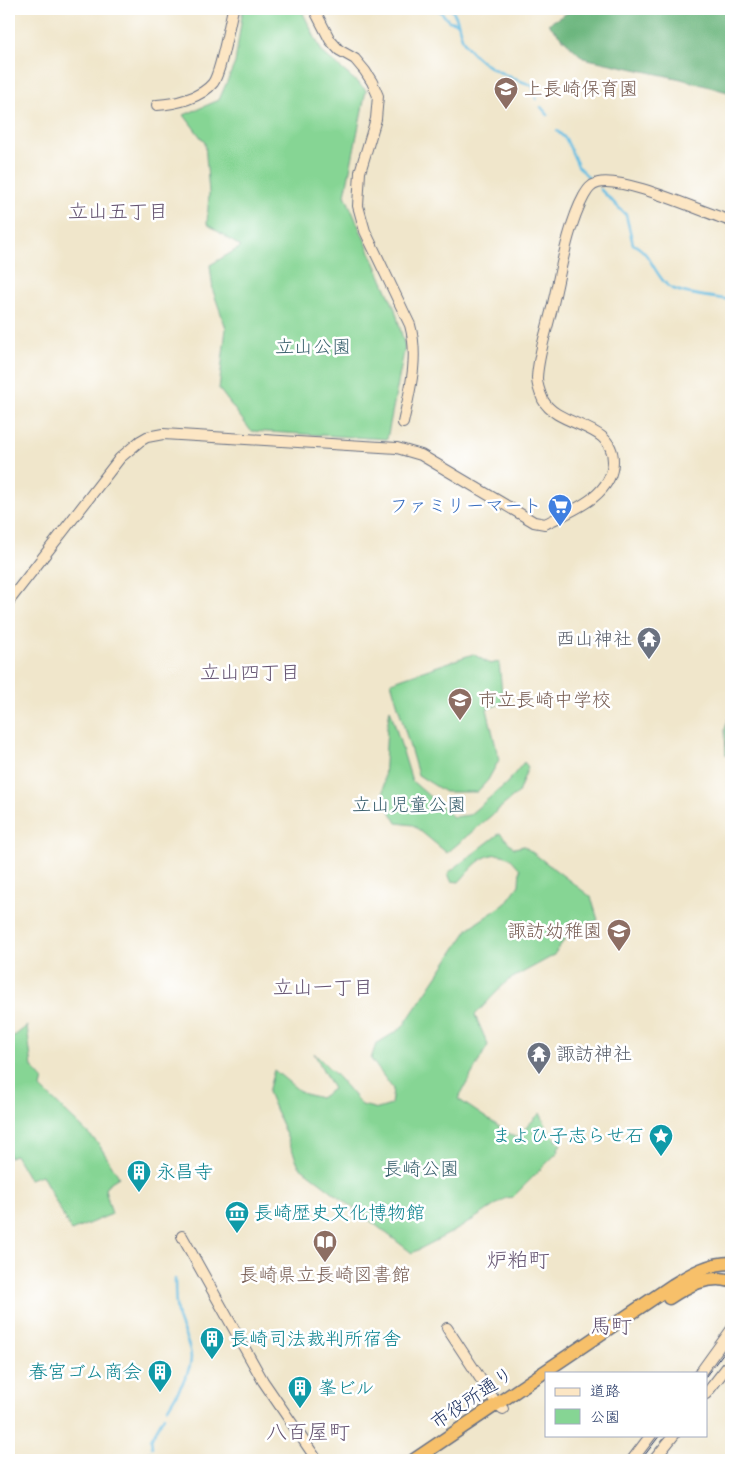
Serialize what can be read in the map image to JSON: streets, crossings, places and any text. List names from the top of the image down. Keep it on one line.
{"streets":{"highway":["市役所通り"]},"districts":["立山五丁目","立山四丁目","立山一丁目","炉粕町","馬町","八百屋町"],"parks":["立山公園","立山児童公園","長崎公園"],"places":{"school or university":["上長崎保育園","市立長崎中学校","諏訪幼稚園"],"supermarket":["ファミリーマート"],"temple":["西山神社","諏訪神社"],"place":["まよひ子志らせ石"],"building":["永昌寺","長崎司法裁判所宿舎","春宮ゴム商会","峯ビル"],"museum":["長崎歴史文化博物館"],"library":["長崎県立長崎図書館"]},"legend":["道路","公園"]}
